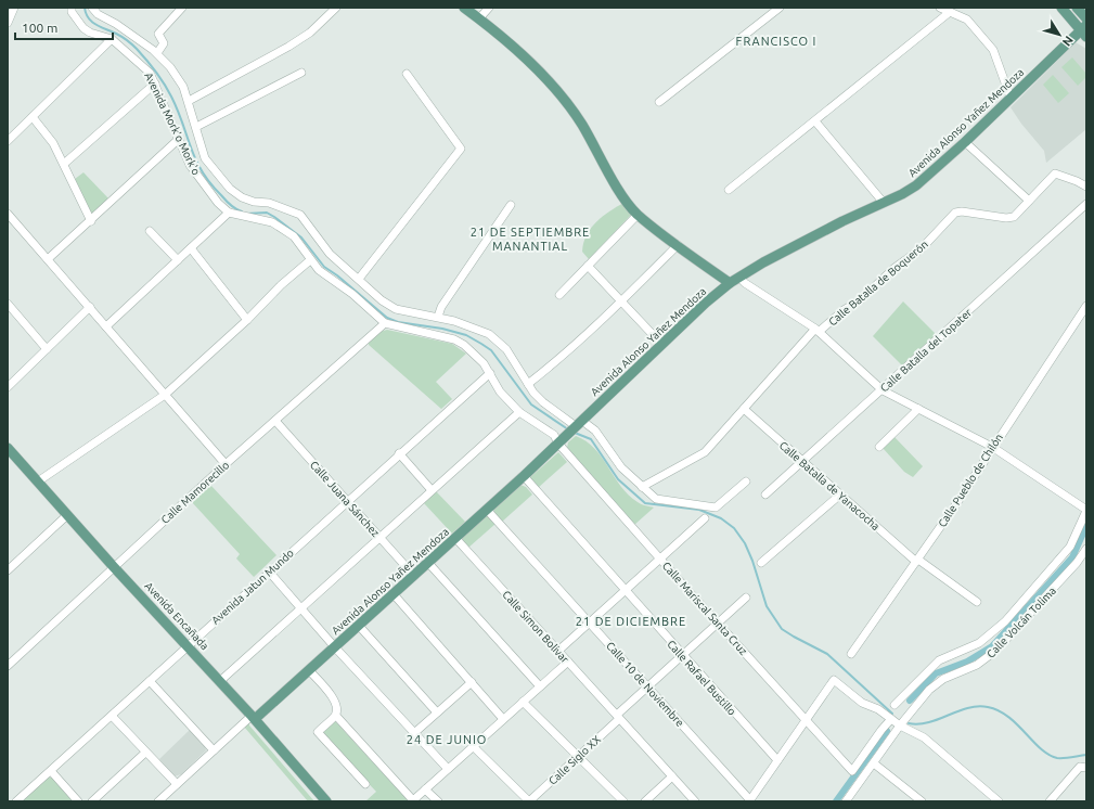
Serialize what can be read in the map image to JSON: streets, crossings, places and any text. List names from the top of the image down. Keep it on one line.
{"streets":{"main road":["Avenida Alonso Yañez Mendoza","Avenida Encañada"],"street":["Avenida Mork'o Mork'o","Calle Batalla de Boquerón","Calle Batalla del Topater","Calle Pueblo de Chilón","Calle Batalla de Yanacocha","Calle Mamorecillo","Calle Juana Sánchez","Avenida Jatun Mundo","Calle Mariscal Santa Cruz","Calle Volcán Tolima","Calle Simon Bolivar","Calle Rafael Bustillo","Calle 10 de Noviembre","Calle Siglo XX"]},"crossings":[["Avenida Alonso Yañez Mendoza","Avenida Mork'o Mork'o"],["Avenida Alonso Yañez Mendoza","Calle Juana Sánchez"],["Avenida Alonso Yañez Mendoza","Calle Mariscal Santa Cruz"],["Avenida Alonso Yañez Mendoza","Avenida Encañada"],["Avenida Alonso Yañez Mendoza","Calle Simon Bolivar"],["Avenida Alonso Yañez Mendoza","Calle Rafael Bustillo"],["Avenida Alonso Yañez Mendoza","Calle 10 de Noviembre"],["Avenida Mork'o Mork'o","Calle Batalla de Boquerón"],["Calle Batalla de Boquerón","Calle Batalla de Yanacocha"],["Calle Batalla del Topater","Calle Batalla de Yanacocha"],["Calle Pueblo de Chilón","Calle Batalla de Yanacocha"],["Calle Mamorecillo","Calle Juana Sánchez"],["Calle Mamorecillo","Avenida Encañada"],["Calle Juana Sánchez","Avenida Jatun Mundo"],["Avenida Jatun Mundo","Avenida Encañada"],["Calle Mariscal Santa Cruz","Calle Siglo XX"],["Calle Simon Bolivar","Calle Siglo XX"],["Calle Rafael Bustillo","Calle Siglo XX"],["Calle 10 de Noviembre","Calle Siglo XX"]],"districts":["FRANCISCO I","21 DE SEPTIEMBRE MANANTIAL","21 DE DICIEMBRE","24 DE JUNIO"],"scale_bar":"100 m","north":"bottom right"}
